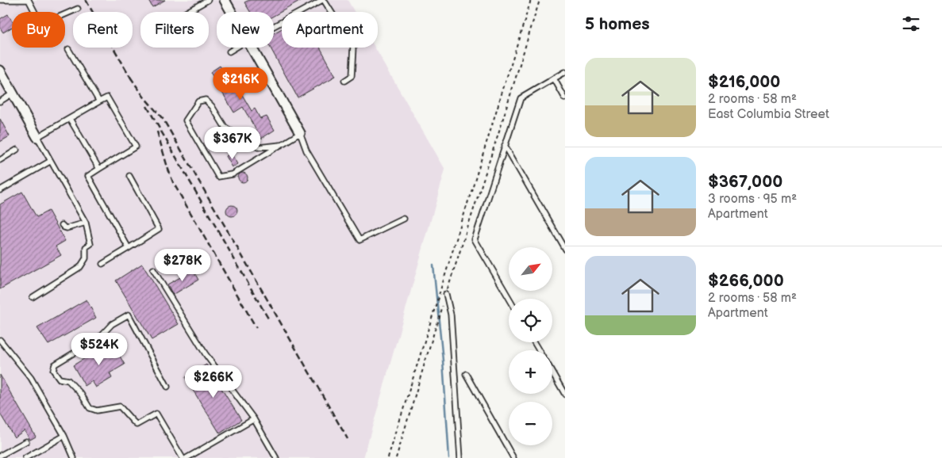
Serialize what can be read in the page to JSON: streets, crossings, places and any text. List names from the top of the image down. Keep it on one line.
{"north":"top right","page":{"heading":"5 homes","chip":["Buy","Rent","Filters","New","Apartment"],"list":[{"name":"$216,000","note":"2 rooms · 58 m² · East Columbia Street"},{"name":"$367,000","note":"3 rooms · 95 m² · Apartment"},{"name":"$266,000","note":"2 rooms · 58 m² · Apartment"}],"price":["$216K","$367K","$278K","$524K","$266K"],"map_buttons":["+","−"]}}
